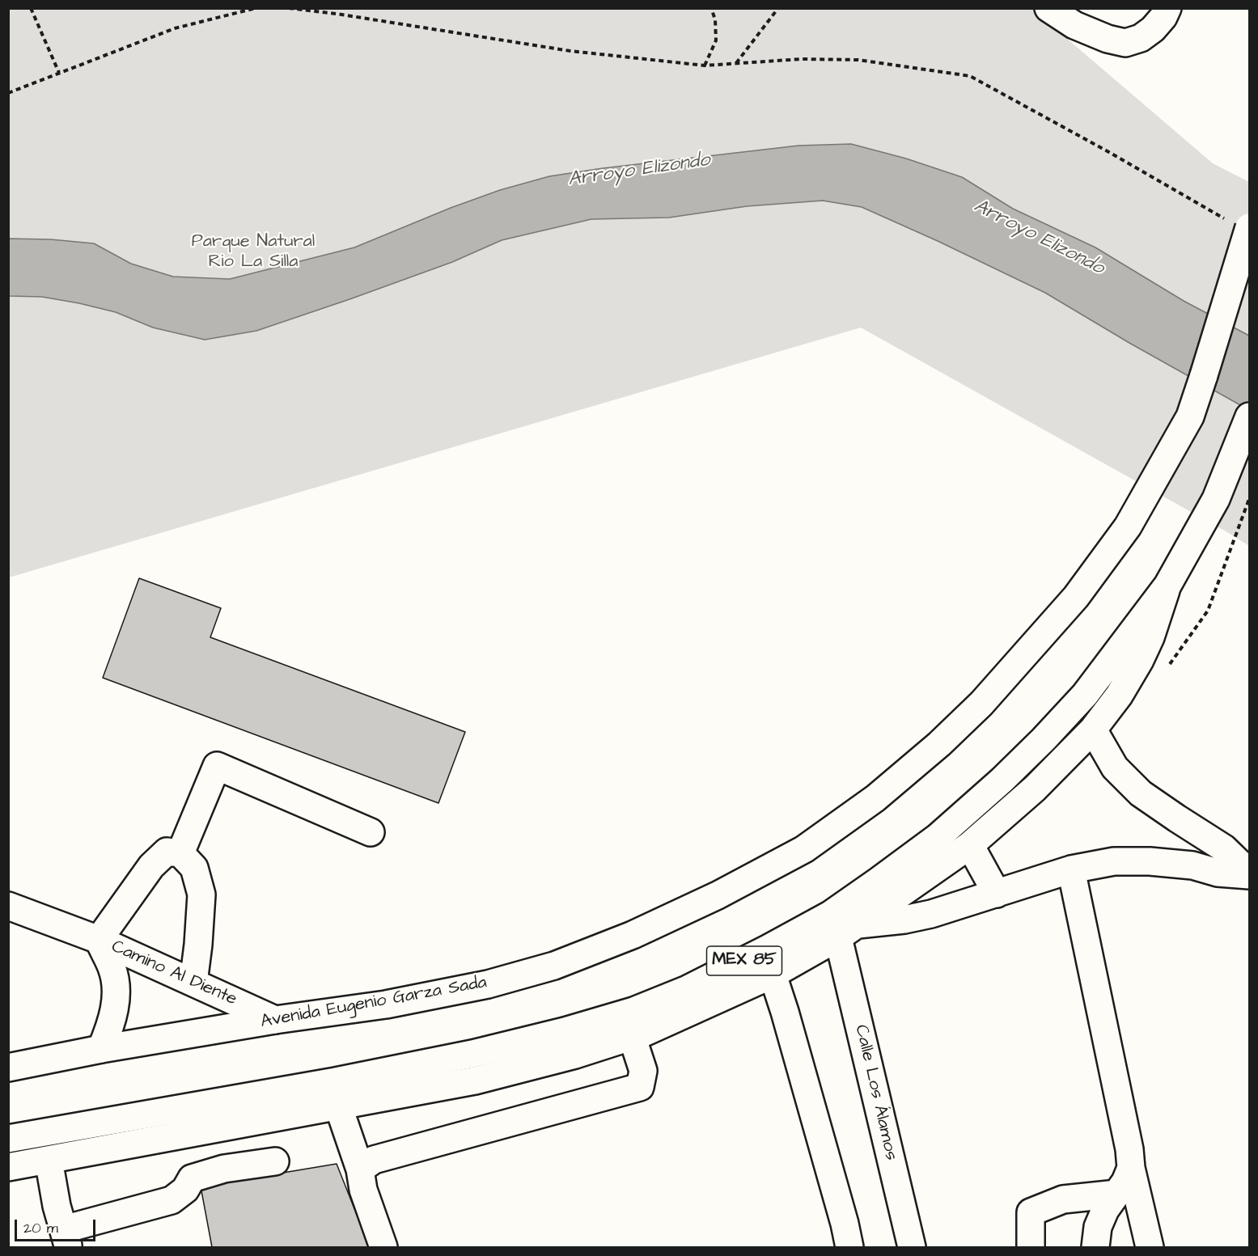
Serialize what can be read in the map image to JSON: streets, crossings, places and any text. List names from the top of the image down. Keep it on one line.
{"streets":{"main road":["MEX 85","Camino Al Diente","Avenida Eugenio Garza Sada","Calle Los Álamos"]},"crossings":[["Camino Al Diente","Avenida Eugenio Garza Sada"]],"water":["Arroyo Elizondo"],"parks":["Parque Natural Rio La Silla"],"scale_bar":"20 m"}
